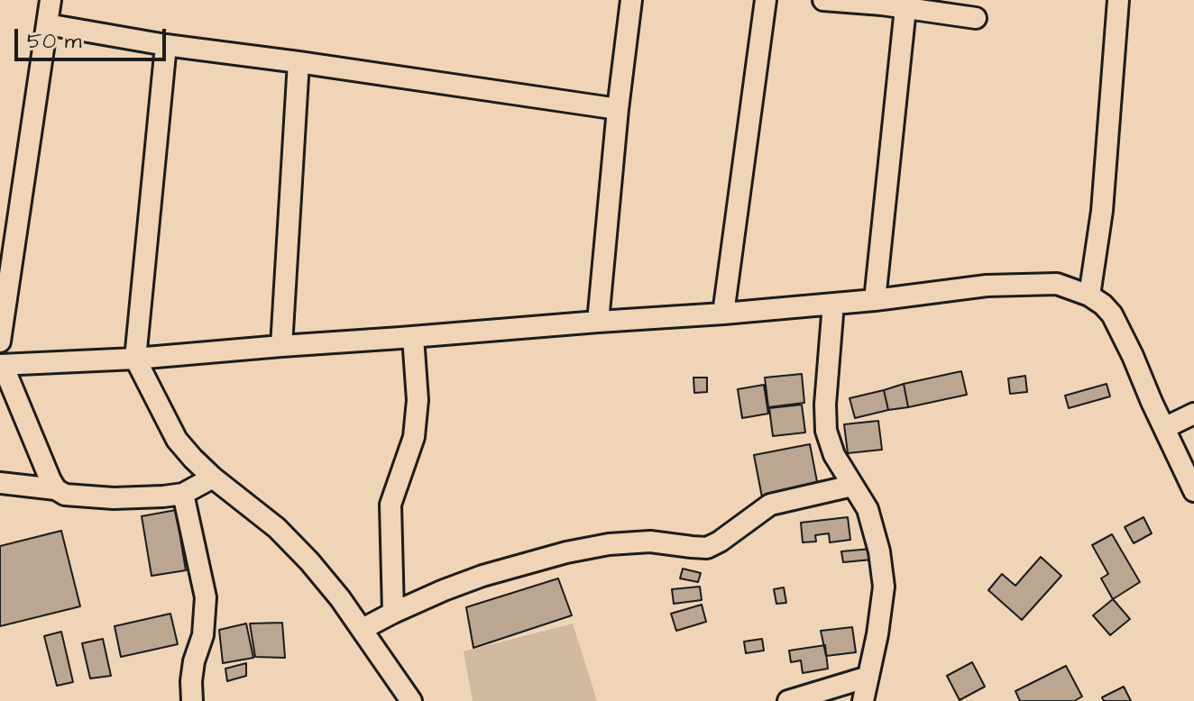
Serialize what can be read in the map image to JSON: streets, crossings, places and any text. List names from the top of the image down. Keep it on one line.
{"scale_bar":"50 m"}
